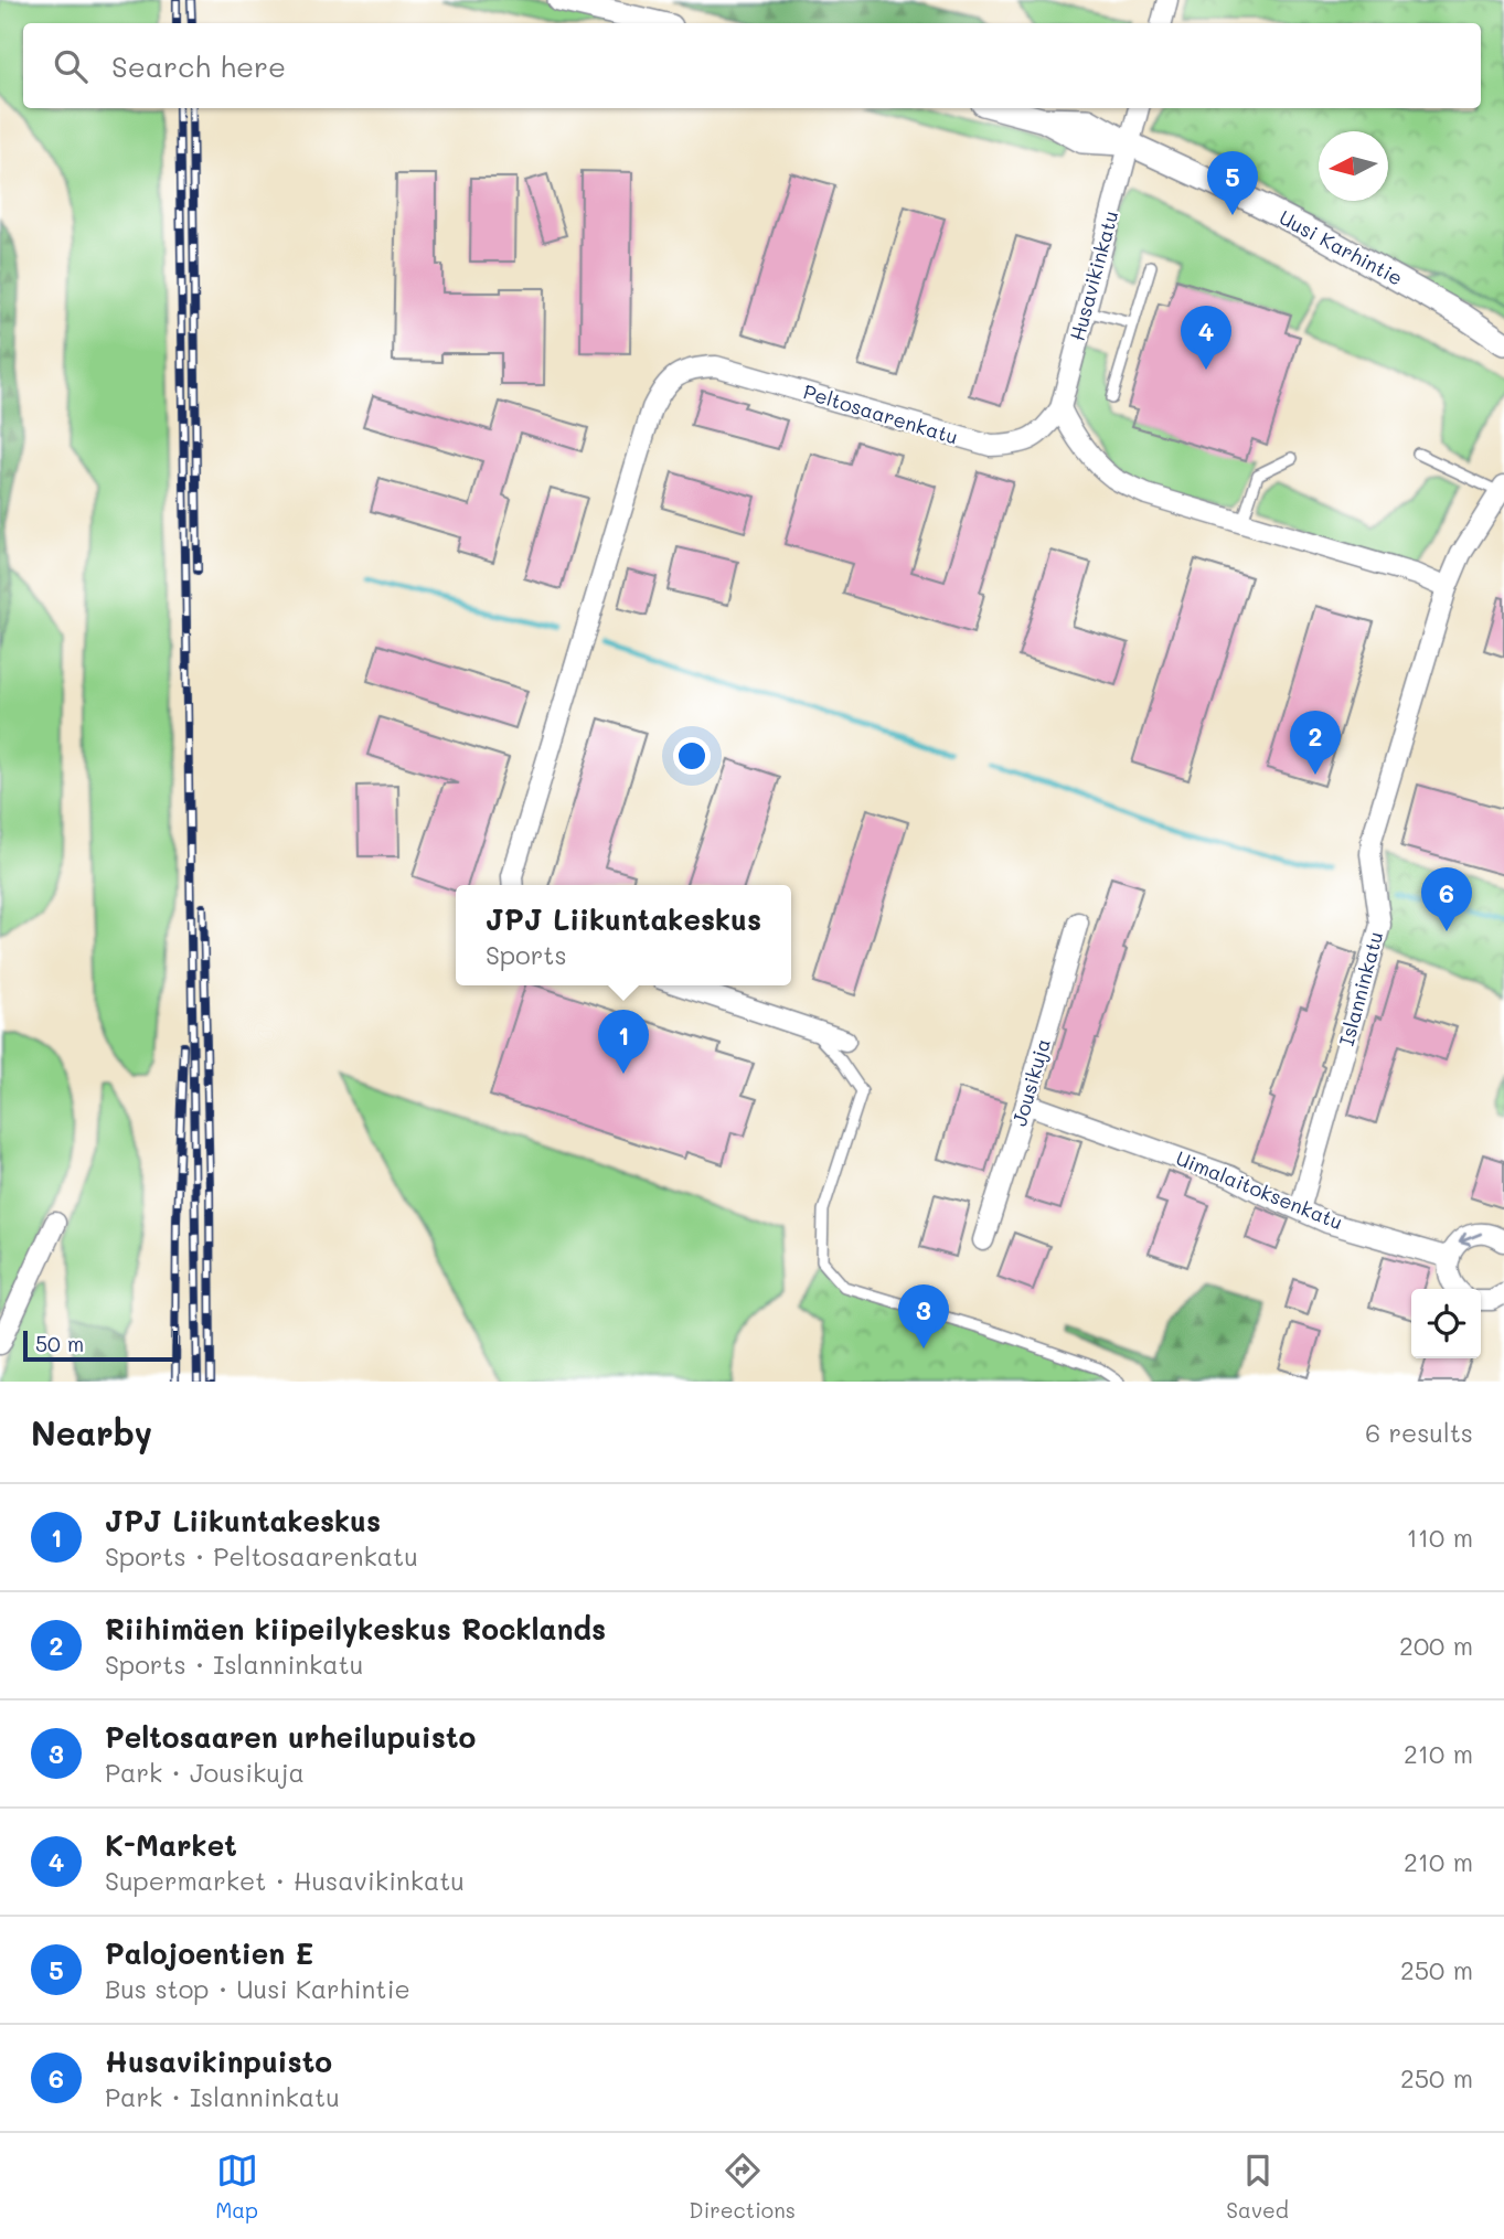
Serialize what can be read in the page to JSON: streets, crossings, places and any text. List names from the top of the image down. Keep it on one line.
{"streets":{"street":["Uusi Karhintie","Husavikinkatu","Peltosaarenkatu","Islanninkatu","Jousikuja","Uimalaitoksenkatu"]},"crossings":[["Uusi Karhintie","Husavikinkatu"],["Husavikinkatu","Peltosaarenkatu"],["Islanninkatu","Uimalaitoksenkatu"],["Jousikuja","Uimalaitoksenkatu"]],"scale_bar":"50 m","north":"left","page":{"search":"Search here","pins":["5","4","2","6","1","3"],"popup":["JPJ Liikuntakeskus","Sports"],"scale":"50 m","heading":["Nearby","6 results"],"list":[{"mark":"1","name":"JPJ Liikuntakeskus","note":"Sports · Peltosaarenkatu","value":"110 m"},{"mark":"2","name":"Riihimäen kiipeilykeskus Rocklands","note":"Sports · Islanninkatu","value":"200 m"},{"mark":"3","name":"Peltosaaren urheilupuisto","note":"Park · Jousikuja","value":"210 m"},{"mark":"4","name":"K-Market","note":"Supermarket · Husavikinkatu","value":"210 m"},{"mark":"5","name":"Palojoentien E","note":"Bus stop · Uusi Karhintie","value":"250 m"},{"mark":"6","name":"Husavikinpuisto","note":"Park · Islanninkatu","value":"250 m"}],"nav":["Map","Directions","Saved"]}}
